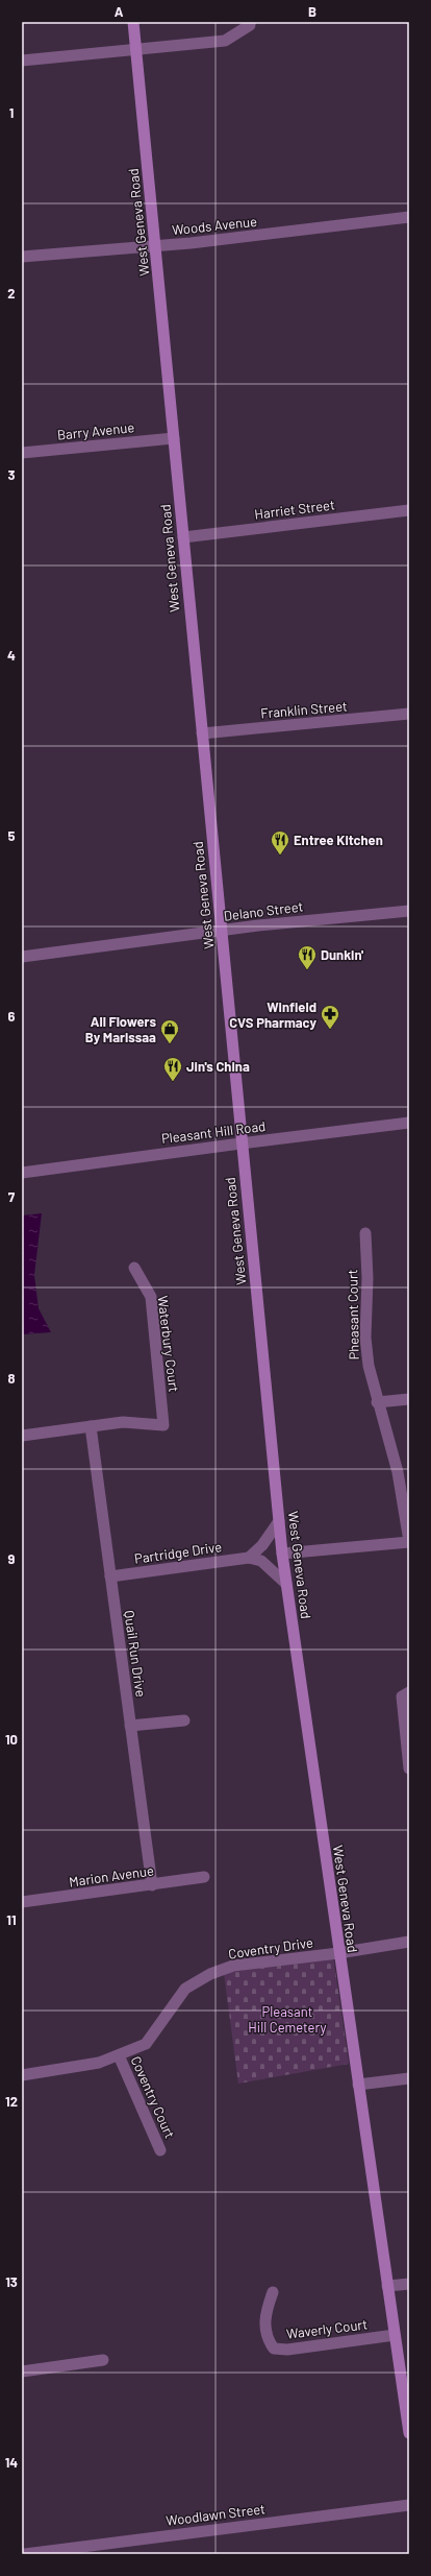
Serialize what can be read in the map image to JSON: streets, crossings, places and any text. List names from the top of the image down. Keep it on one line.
{"streets":{"main road":["West Geneva Road"],"street":["Woods Avenue","Barry Avenue","Harriet Street","Franklin Street","Delano Street","Pleasant Hill Road","Pheasant Court","Waterbury Court","Partridge Drive","Quail Run Drive","Marion Avenue","Coventry Drive","Coventry Court","Waverly Court","Woodlawn Street"]},"crossings":[["West Geneva Road","Woods Avenue"],["West Geneva Road","Barry Avenue"],["West Geneva Road","Harriet Street"],["West Geneva Road","Franklin Street"],["West Geneva Road","Delano Street"],["West Geneva Road","Pleasant Hill Road"],["West Geneva Road","Coventry Drive"],["West Geneva Road","Waverly Court"],["Waterbury Court","Quail Run Drive"],["Partridge Drive","Quail Run Drive"],["Quail Run Drive","Marion Avenue"],["Coventry Drive","Coventry Court"]],"parks":["Pleasant Hill Cemetery"],"places":{"restaurant":["Entree Kitchen","Dunkin'","Jin's China"],"pharmacy":["Winfield CVS Pharmacy"],"shop":["All Flowers By Marissaa"]},"grid":{"columns":["A","B"],"rows":["1","2","3","4","5","6","7","8","9","10","11","12","13","14"]}}
